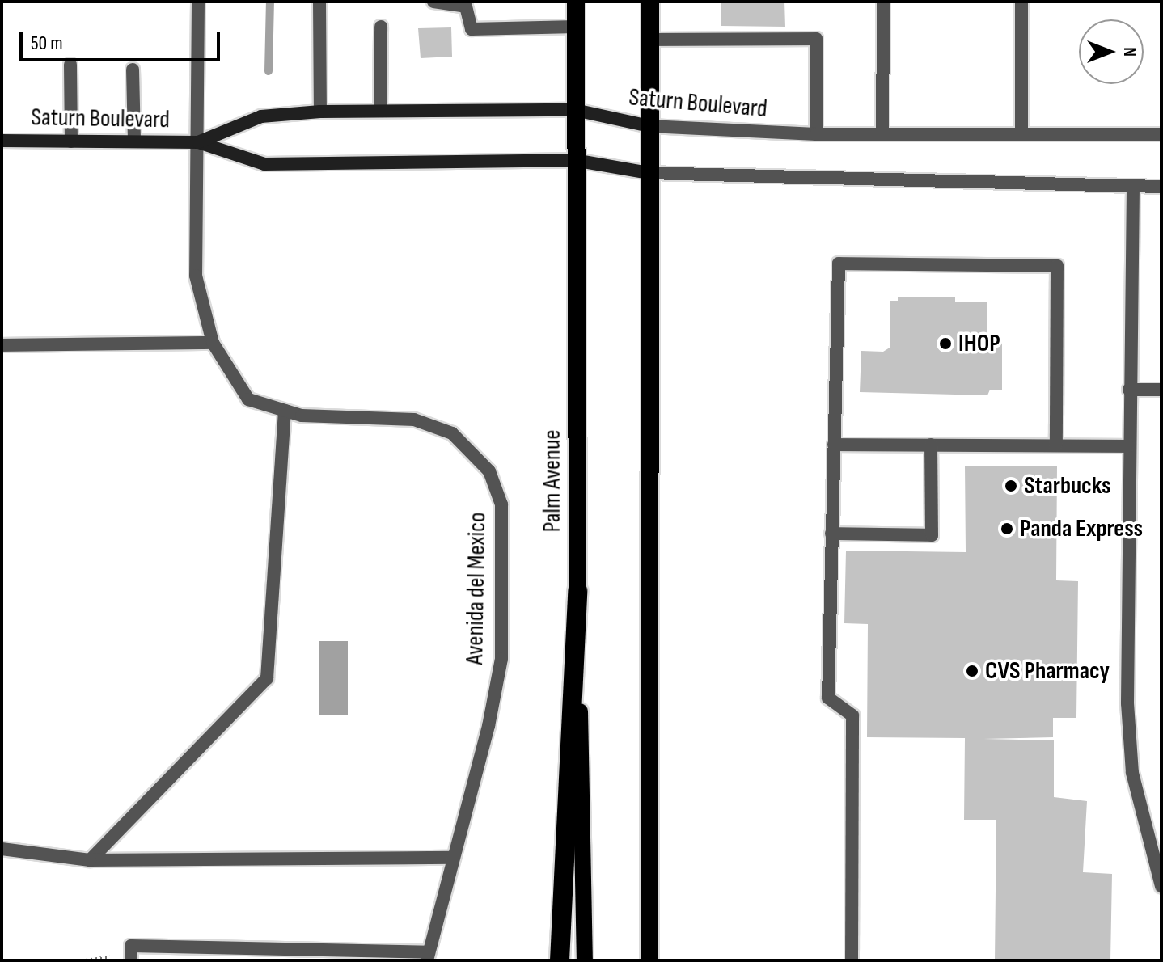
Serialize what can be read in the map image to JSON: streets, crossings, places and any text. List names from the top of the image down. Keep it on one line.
{"streets":{"highway":["Palm Avenue"],"main road":["Saturn Boulevard"],"street":["Avenida del Mexico"]},"crossings":[["Saturn Boulevard","Palm Avenue"],["Saturn Boulevard","Avenida del Mexico"]],"places":["IHOP","Starbucks","Panda Express","CVS Pharmacy"],"scale_bar":"50 m","north":"right"}
